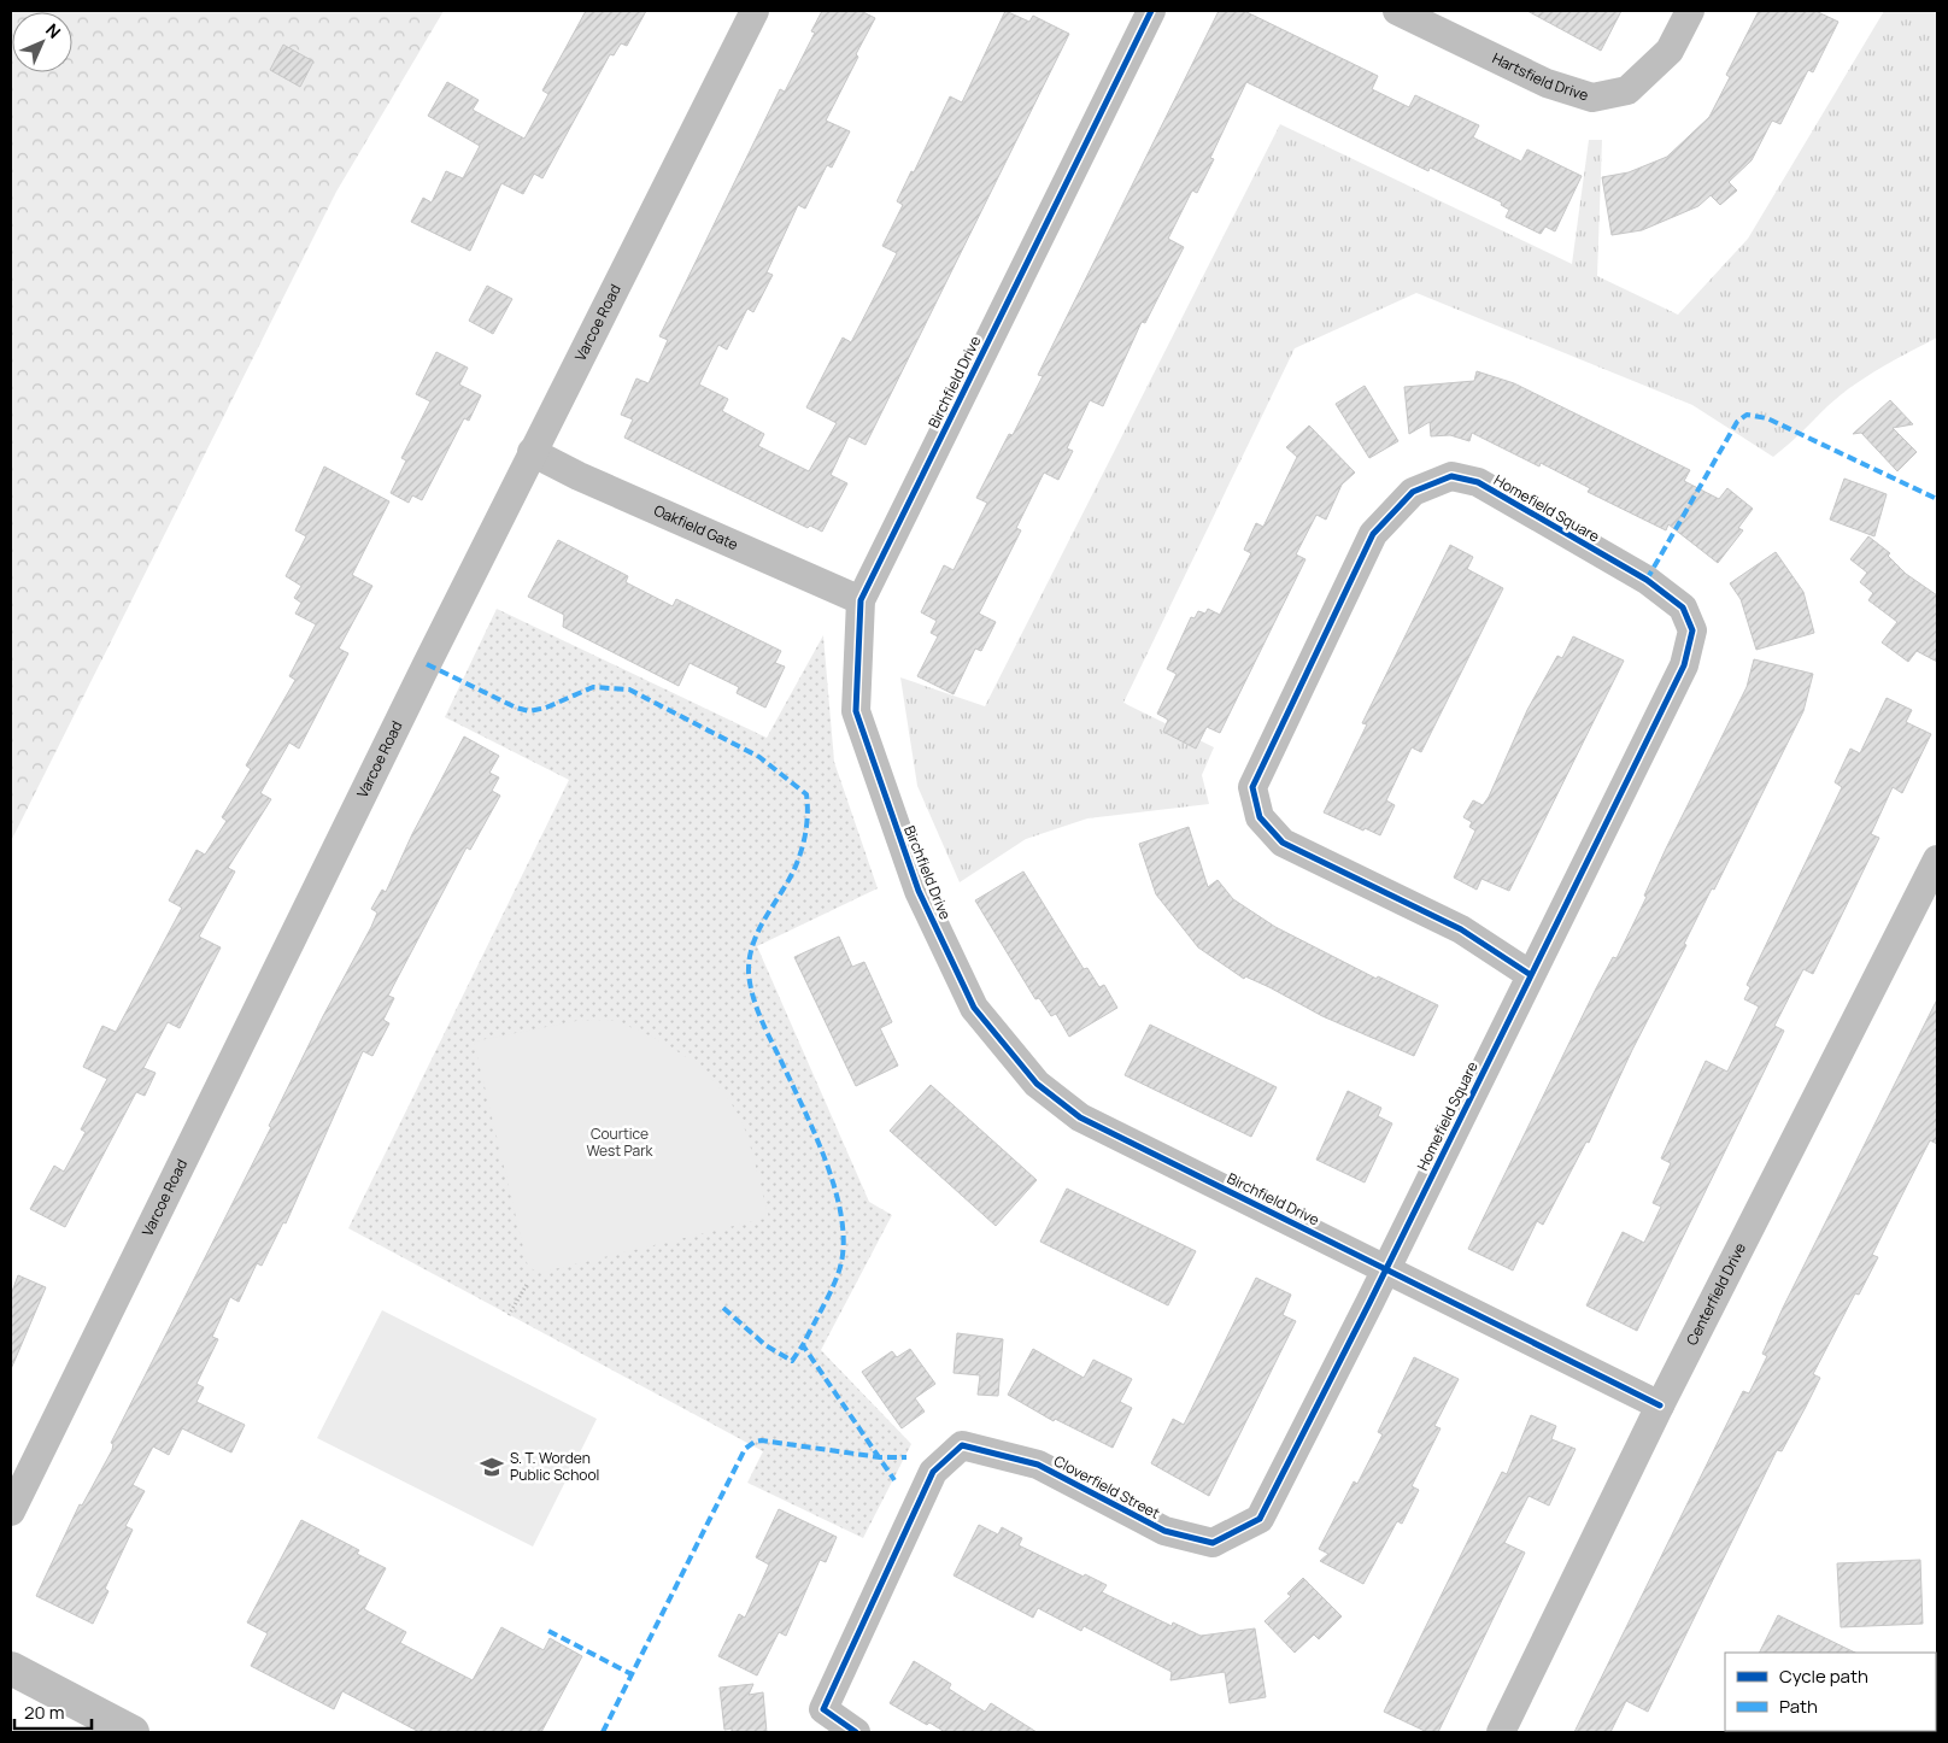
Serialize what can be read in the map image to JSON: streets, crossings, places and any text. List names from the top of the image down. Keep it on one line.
{"streets":{"street":["Hartsfield Drive","Varcoe Road","Birchfield Drive","Homefield Square","Oakfield Gate","Centerfield Drive","Cloverfield Street"]},"crossings":[["Varcoe Road","Oakfield Gate"],["Birchfield Drive","Homefield Square"],["Birchfield Drive","Oakfield Gate"],["Birchfield Drive","Centerfield Drive"],["Birchfield Drive","Cloverfield Street"],["Homefield Square","Cloverfield Street"]],"parks":["Courtice West Park"],"places":{"school or university":["S. T. Worden Public School"]},"legend":["Cycle path","Path"],"scale_bar":"20 m","north":"top right"}
